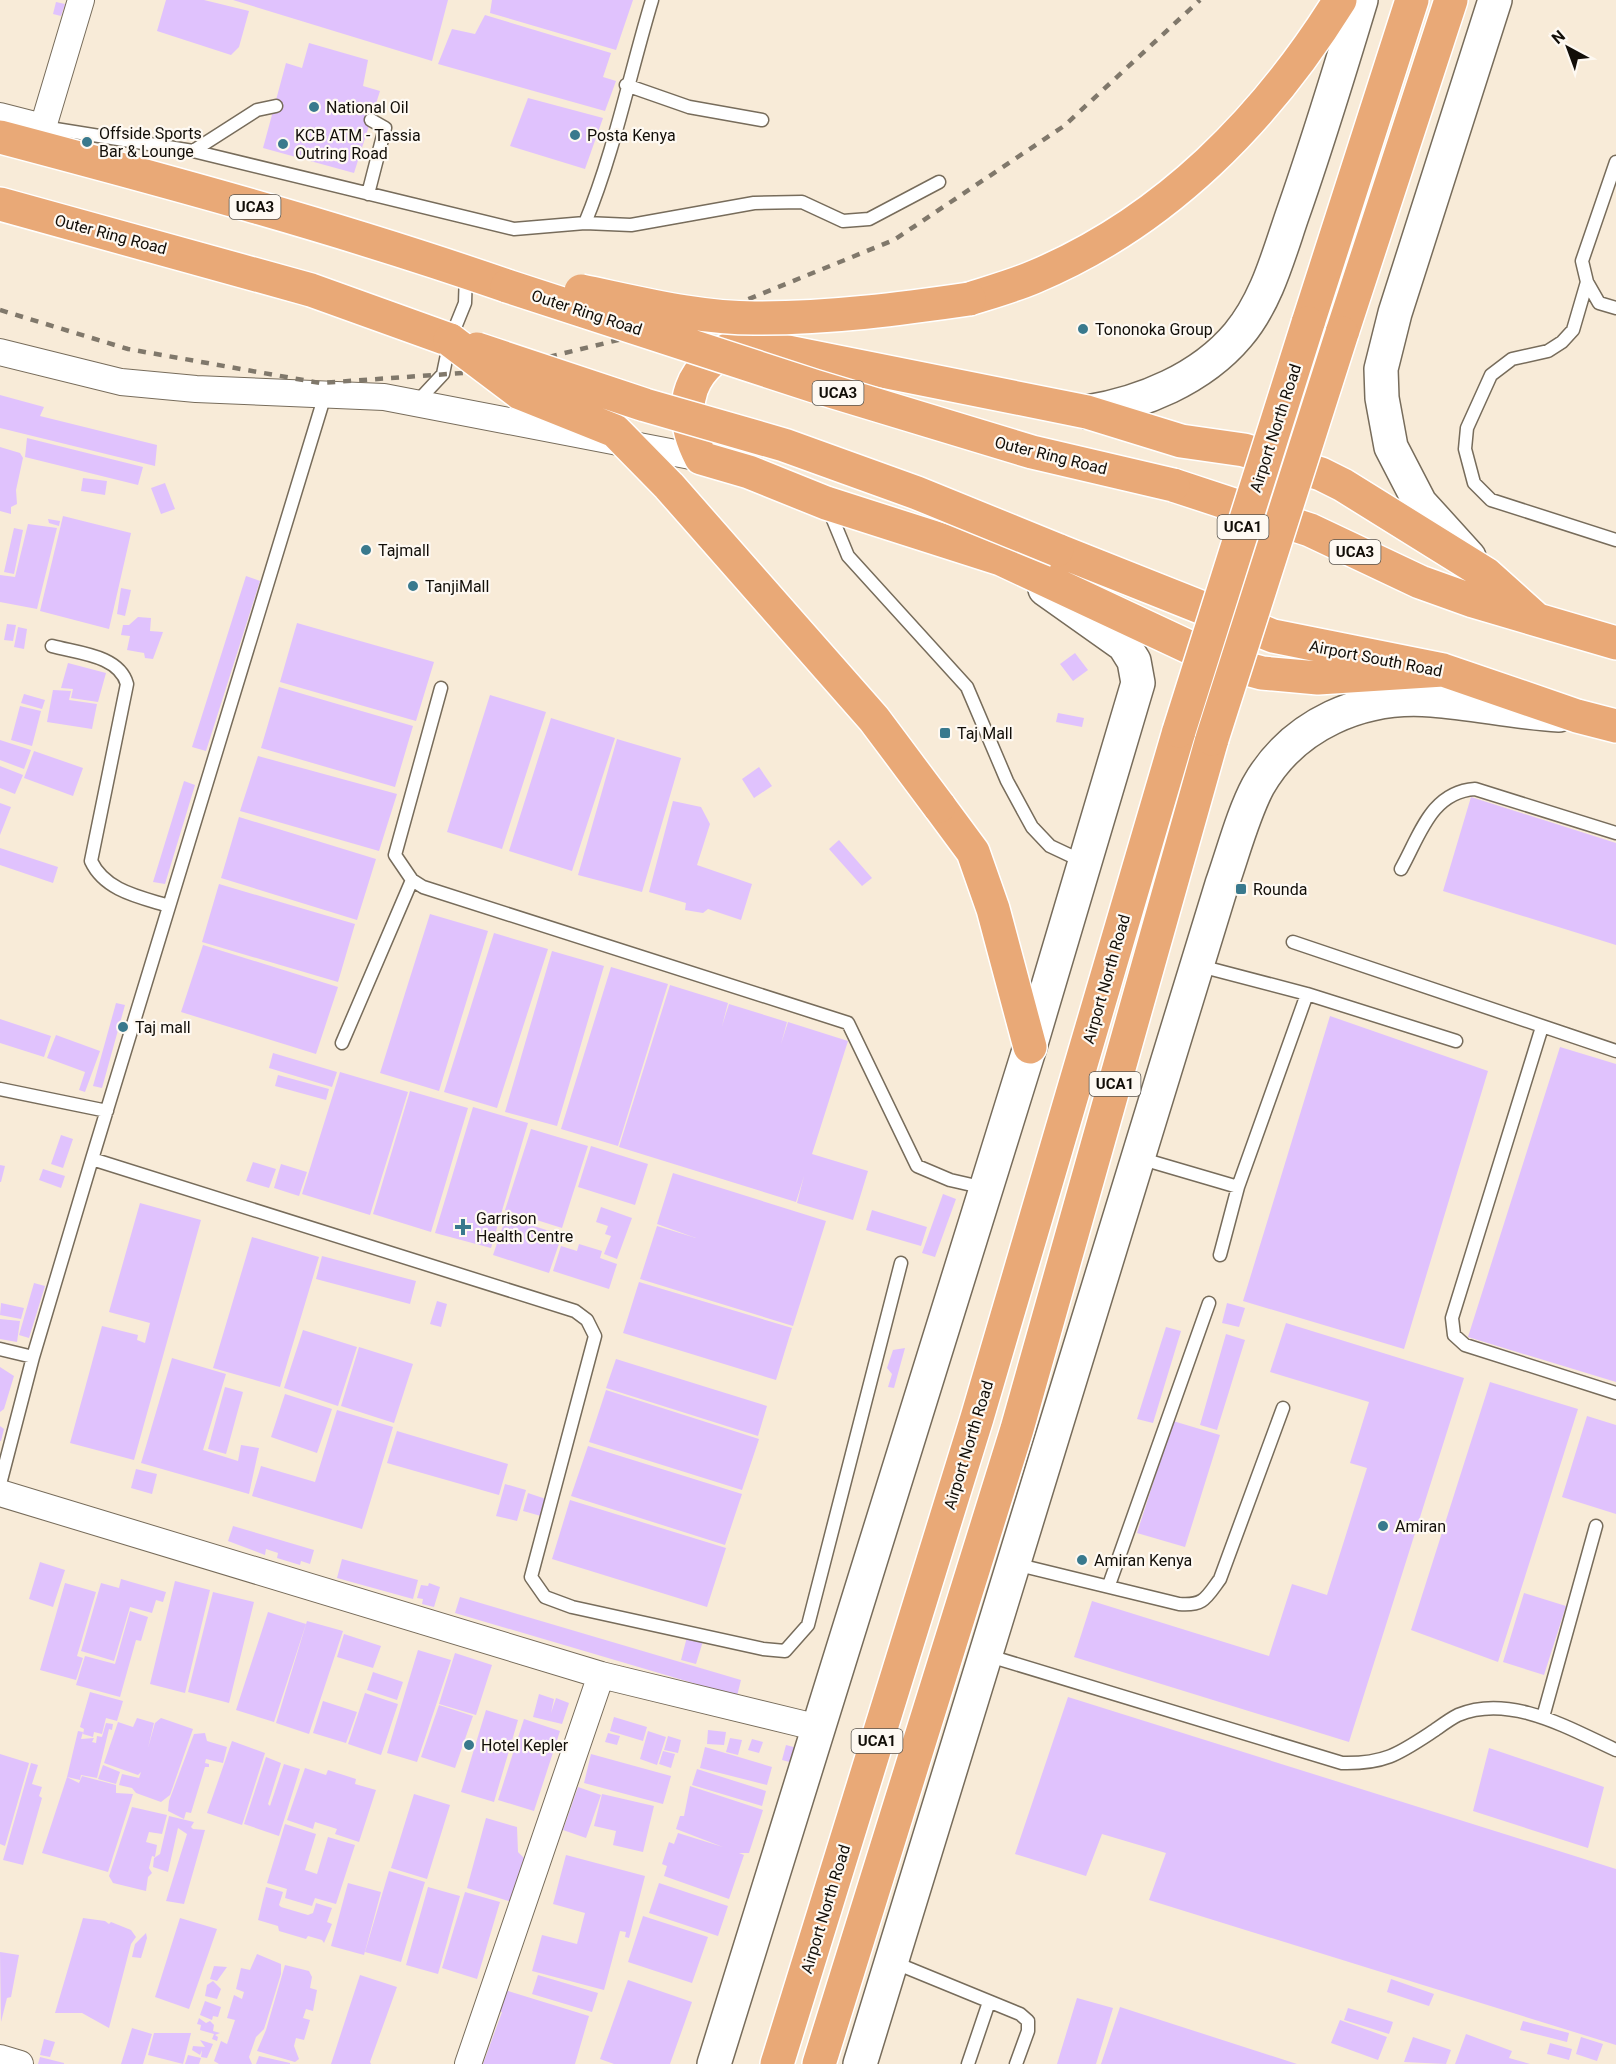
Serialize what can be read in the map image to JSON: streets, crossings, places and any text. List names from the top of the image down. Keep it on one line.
{"streets":{"main road":["UCA3","Outer Ring Road","Airport North Road","UCA1","Airport South Road"]},"crossings":[["UCA3","Outer Ring Road"],["Outer Ring Road","Airport South Road"],["UCA1","Airport South Road"]],"places":{"other":["National Oil","Posta Kenya","Offside Sports Bar & Lounge","KCB ATM - Tassia Outring Road","Tononoka Group","Tajmall","TanjiMall","Taj mall","Amiran","Amiran Kenya","Hotel Kepler"],"transit":["Taj Mall","Rounda"],"health":["Garrison Health Centre"]},"north":"top left"}
